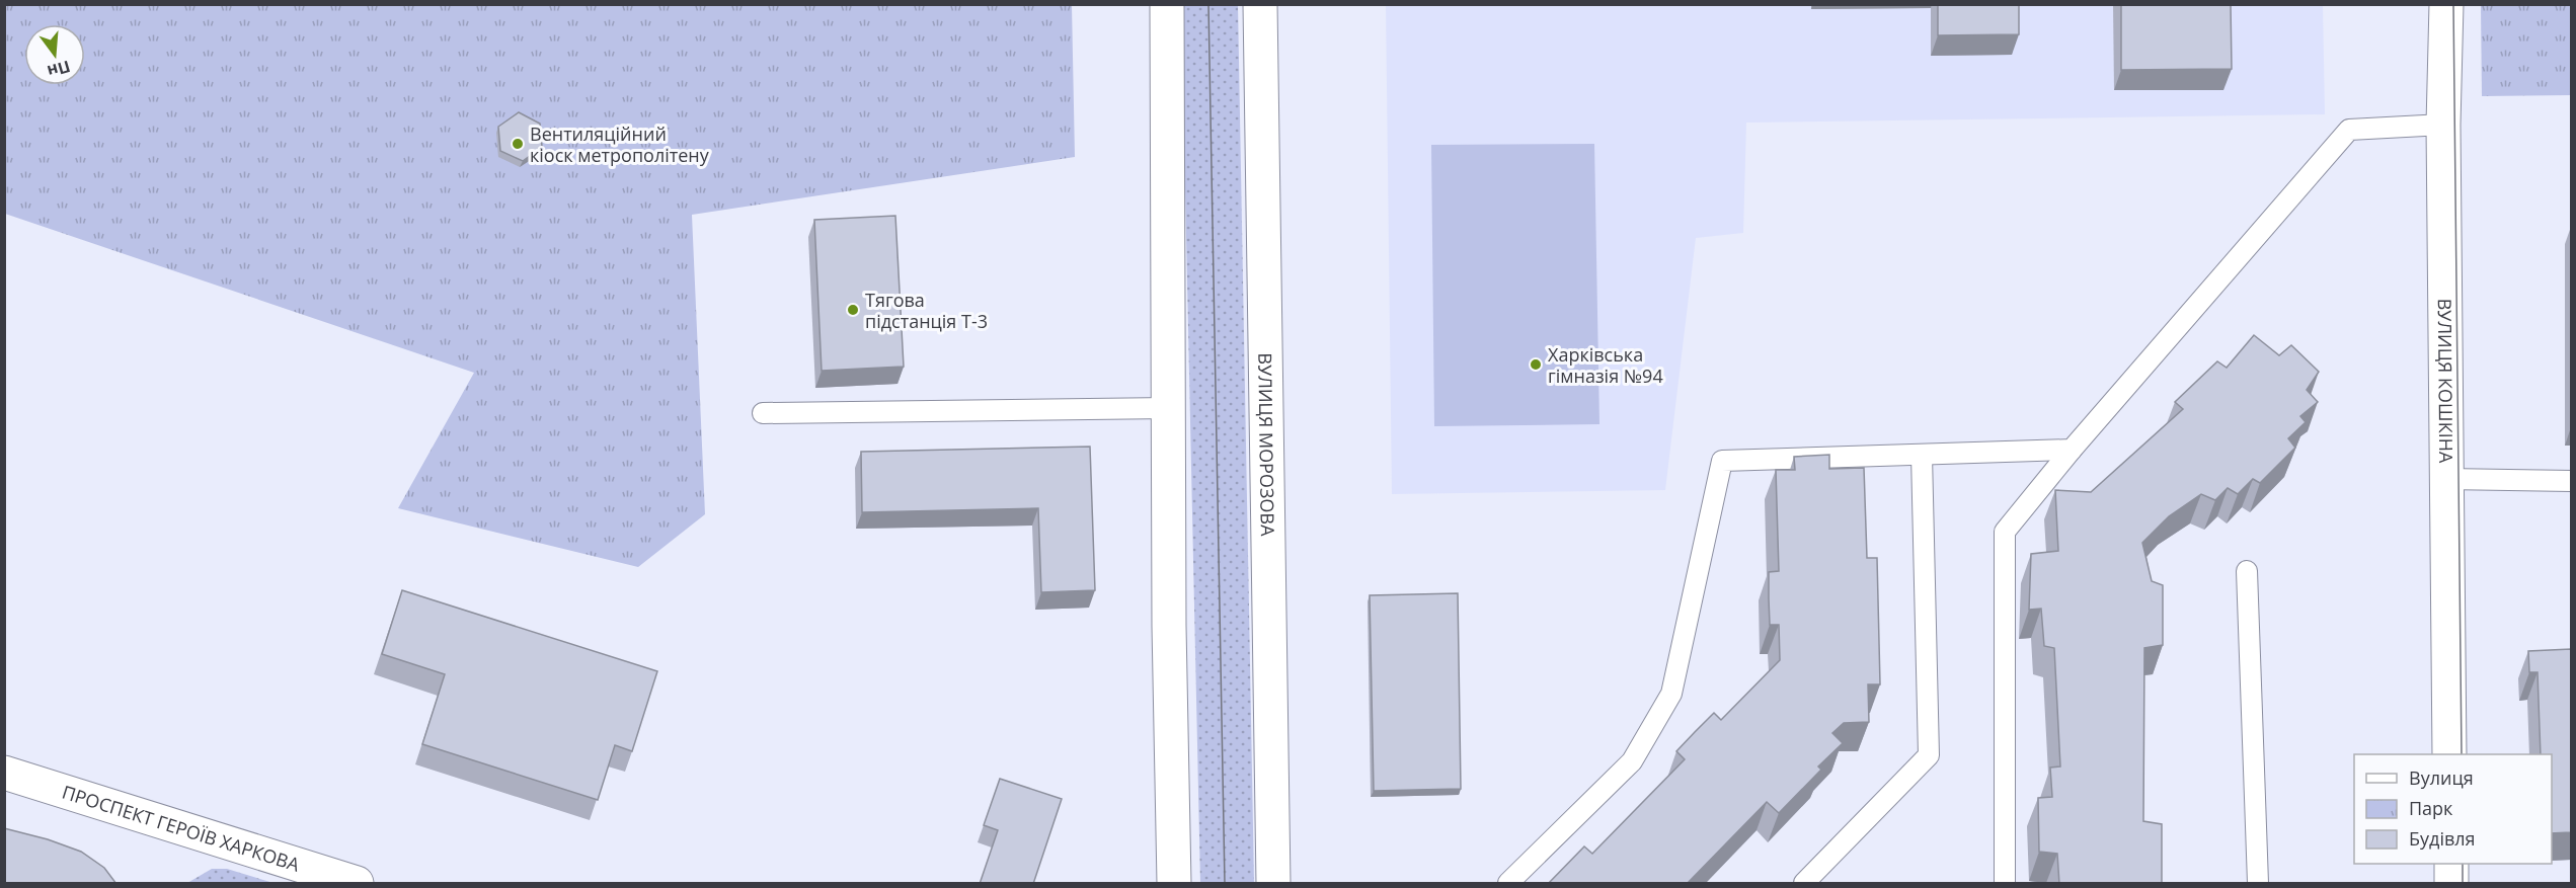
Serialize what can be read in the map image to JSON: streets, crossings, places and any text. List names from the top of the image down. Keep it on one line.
{"streets":{"main road":["ВУЛИЦЯ КОШКІНА","ВУЛИЦЯ МОРОЗОВА","ПРОСПЕКТ ГЕРОЇВ ХАРКОВА"]},"places":["Вентиляційний кіоск метрополітену","Тягова підстанція Т-3","Харківська гімназія №94"],"legend":["Вулиця","Парк","Будівля"],"north":"bottom"}
